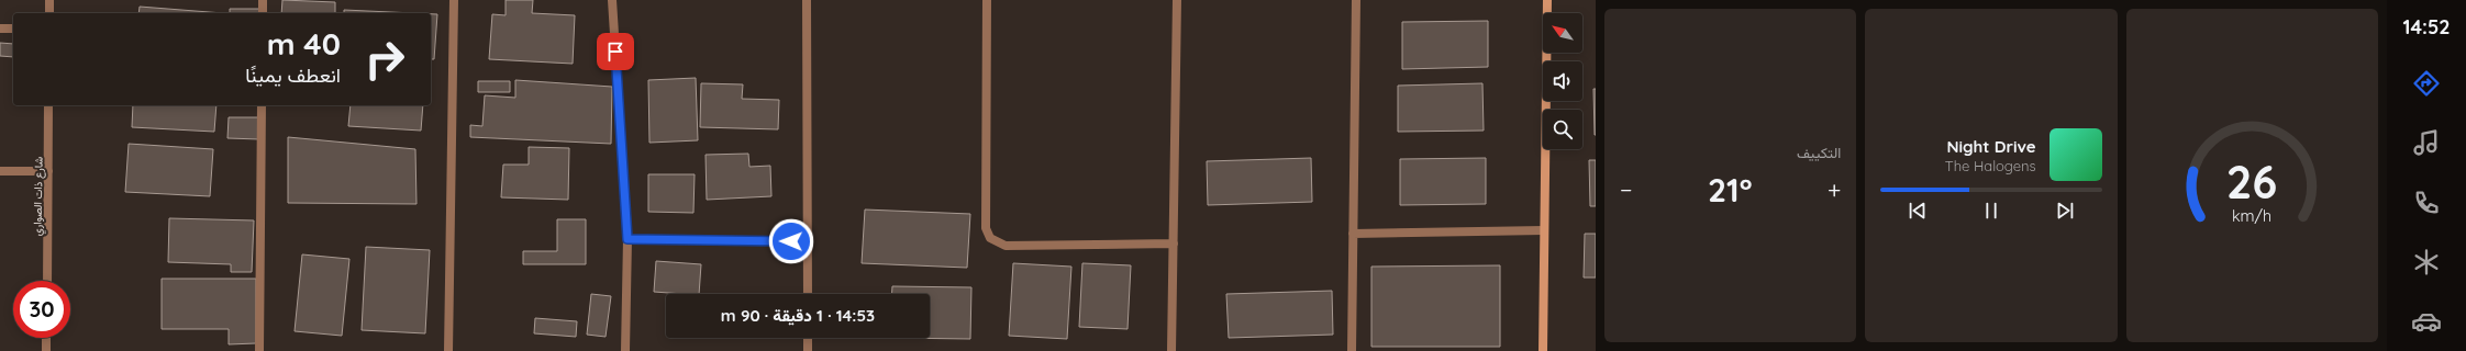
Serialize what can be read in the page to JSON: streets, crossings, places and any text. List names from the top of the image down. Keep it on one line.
{"streets":{"street":["شارع ذات الصواري"]},"north":"top left","page":{"tabs":"14:52","tile":"التكييف","turn":["40 m","انعطف يمينًا"],"song":["Night Drive","The Halogens"],"heat":["−","21°","+"],"limit":"30","trip":"14:53 · 1 دقيقة · 90 m","gauge":["26","km/h"]}}
